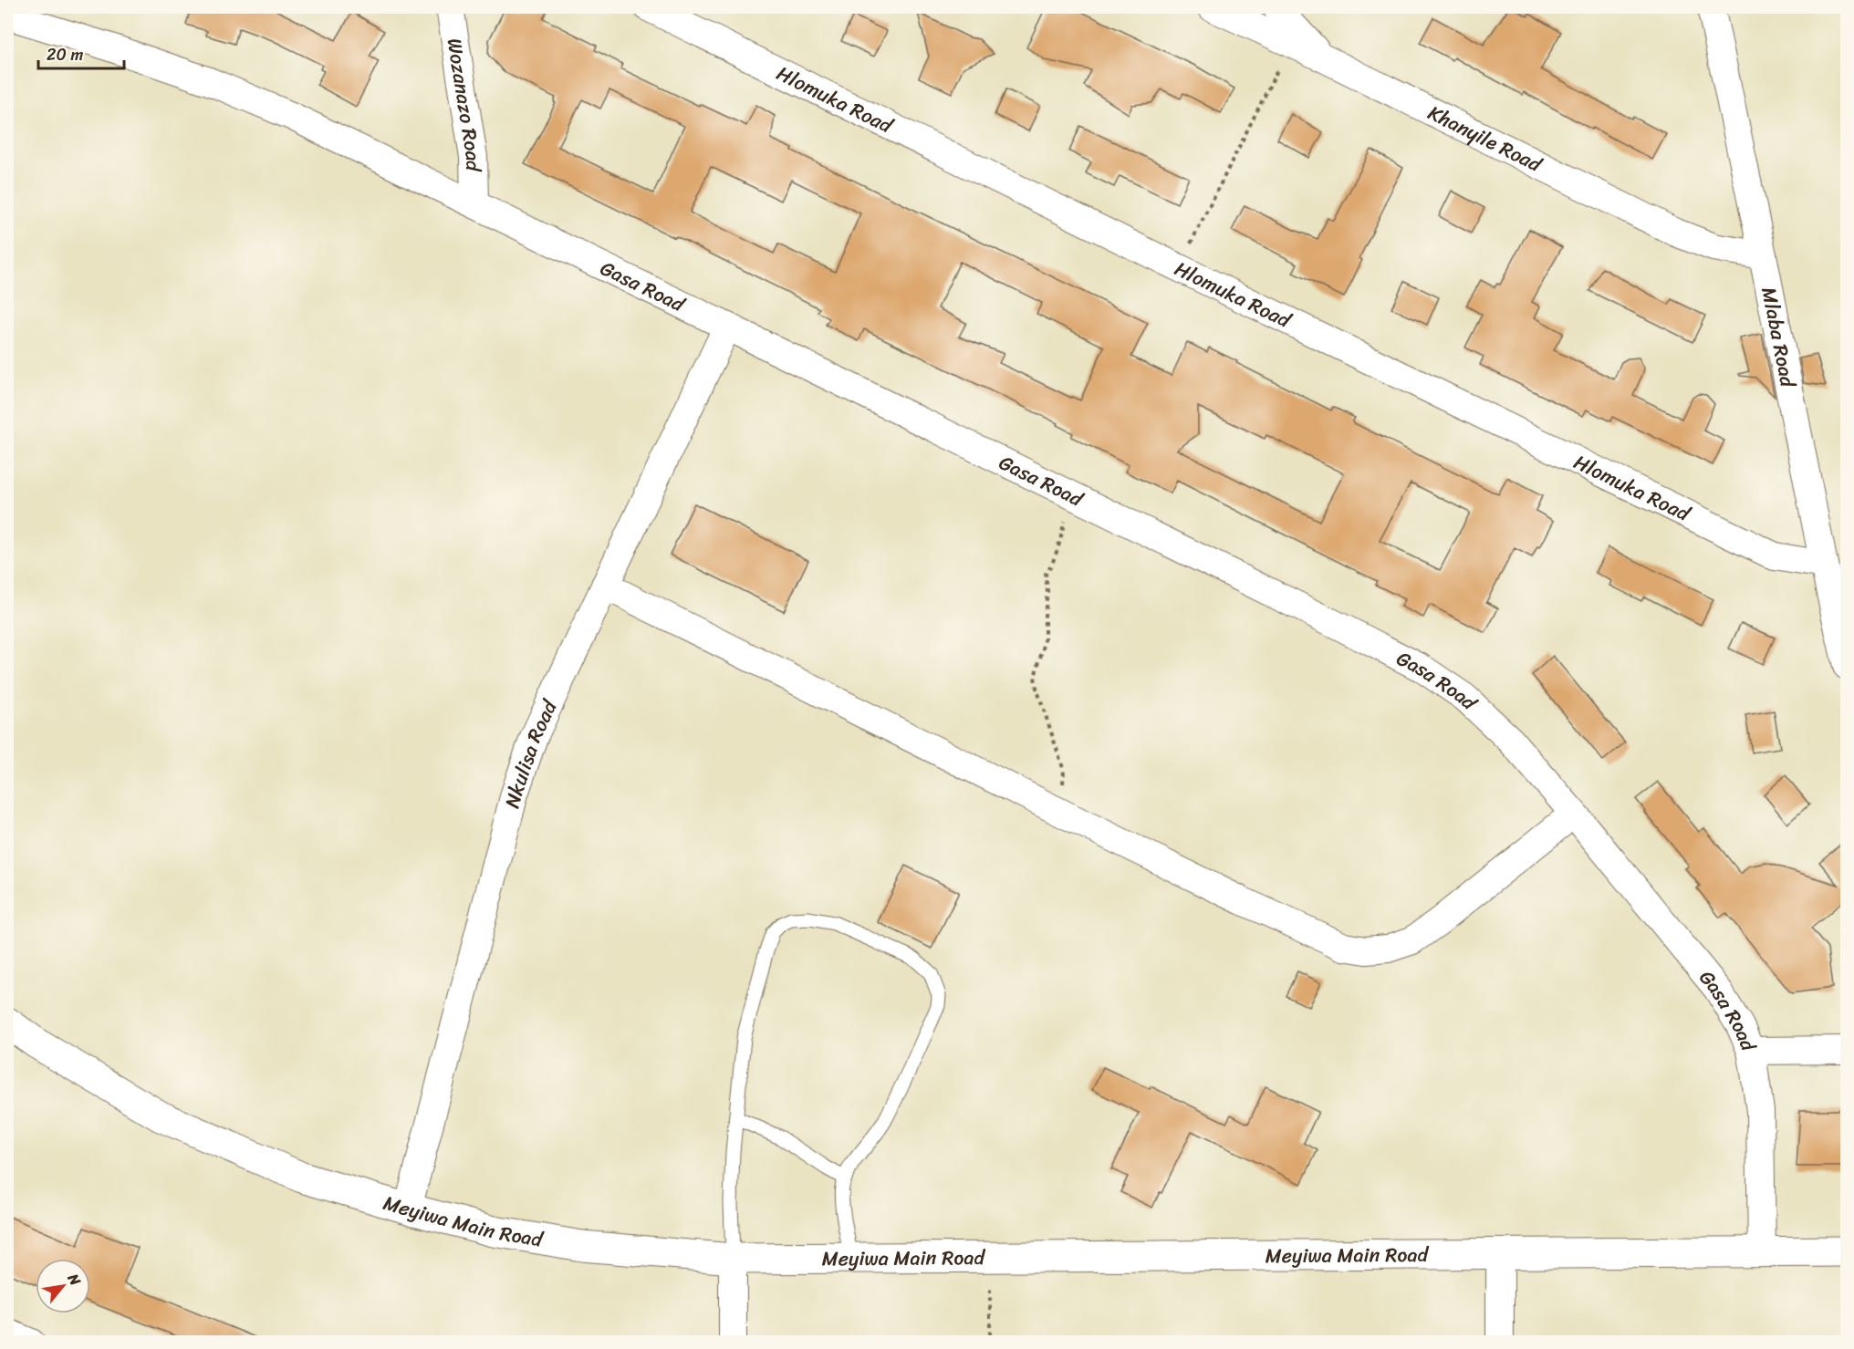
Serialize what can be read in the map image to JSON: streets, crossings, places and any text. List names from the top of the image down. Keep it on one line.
{"streets":{"street":["Hlomuka Road","Wozanazo Road","Khanyile Road","Gasa Road","Mlaba Road","Nkulisa Road","Meyiwa Main Road"]},"crossings":[["Hlomuka Road","Mlaba Road"],["Wozanazo Road","Gasa Road"],["Khanyile Road","Mlaba Road"],["Gasa Road","Nkulisa Road"],["Gasa Road","Meyiwa Main Road"],["Nkulisa Road","Meyiwa Main Road"]],"scale_bar":"20 m","north":"top right"}
